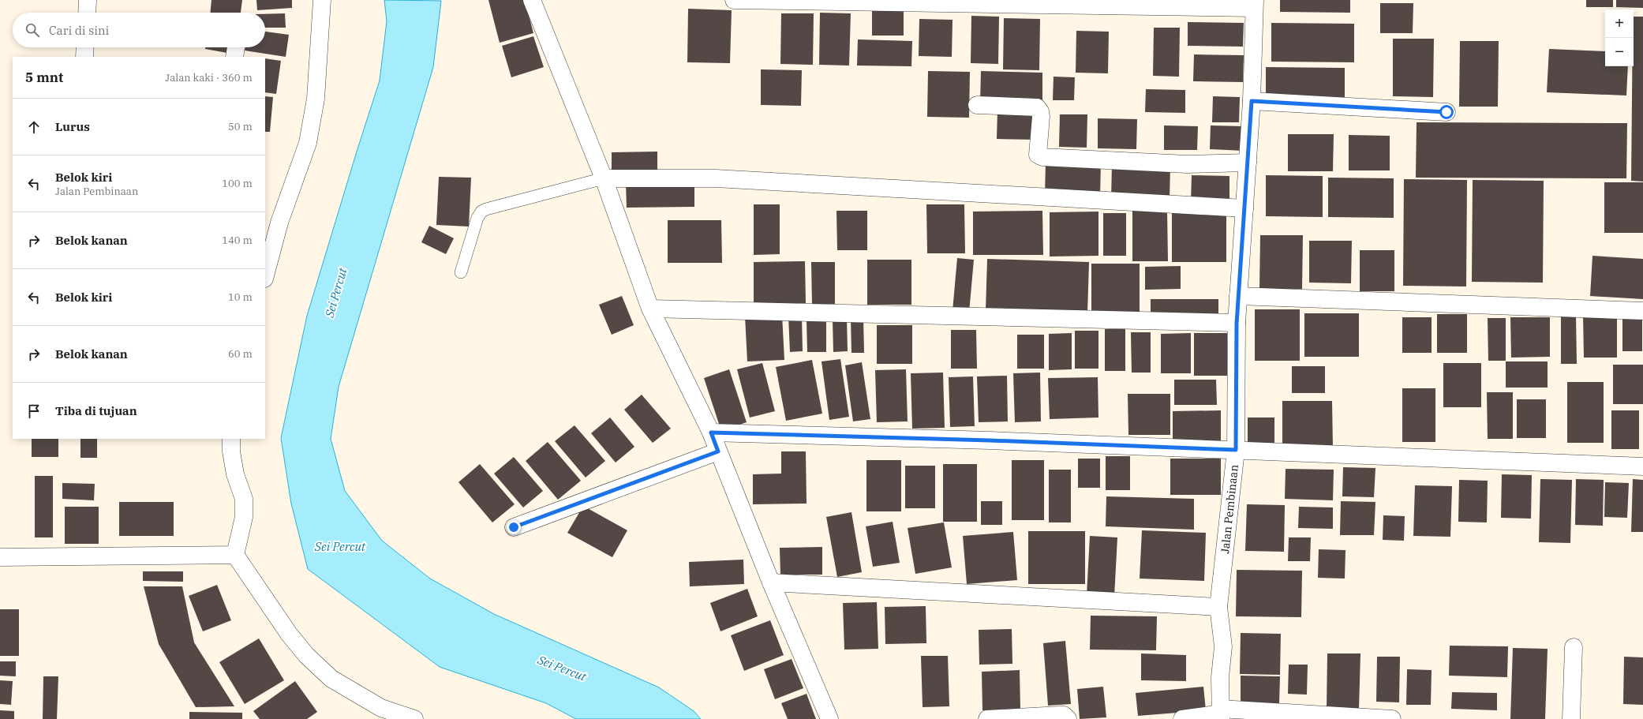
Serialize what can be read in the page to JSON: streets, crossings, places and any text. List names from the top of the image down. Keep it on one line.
{"streets":{"street":["Jalan Pembinaan"]},"water":["Sei Percut"],"page":{"map_buttons":["+","−"],"search":"Cari di sini","heading":["5 mnt","Jalan kaki · 360 m"],"list":[["Lurus","50 m"],["Belok kiri","Jalan Pembinaan","100 m"],["Belok kanan","140 m"],["Belok kiri","10 m"],["Belok kanan","60 m"],"Tiba di tujuan"]}}
